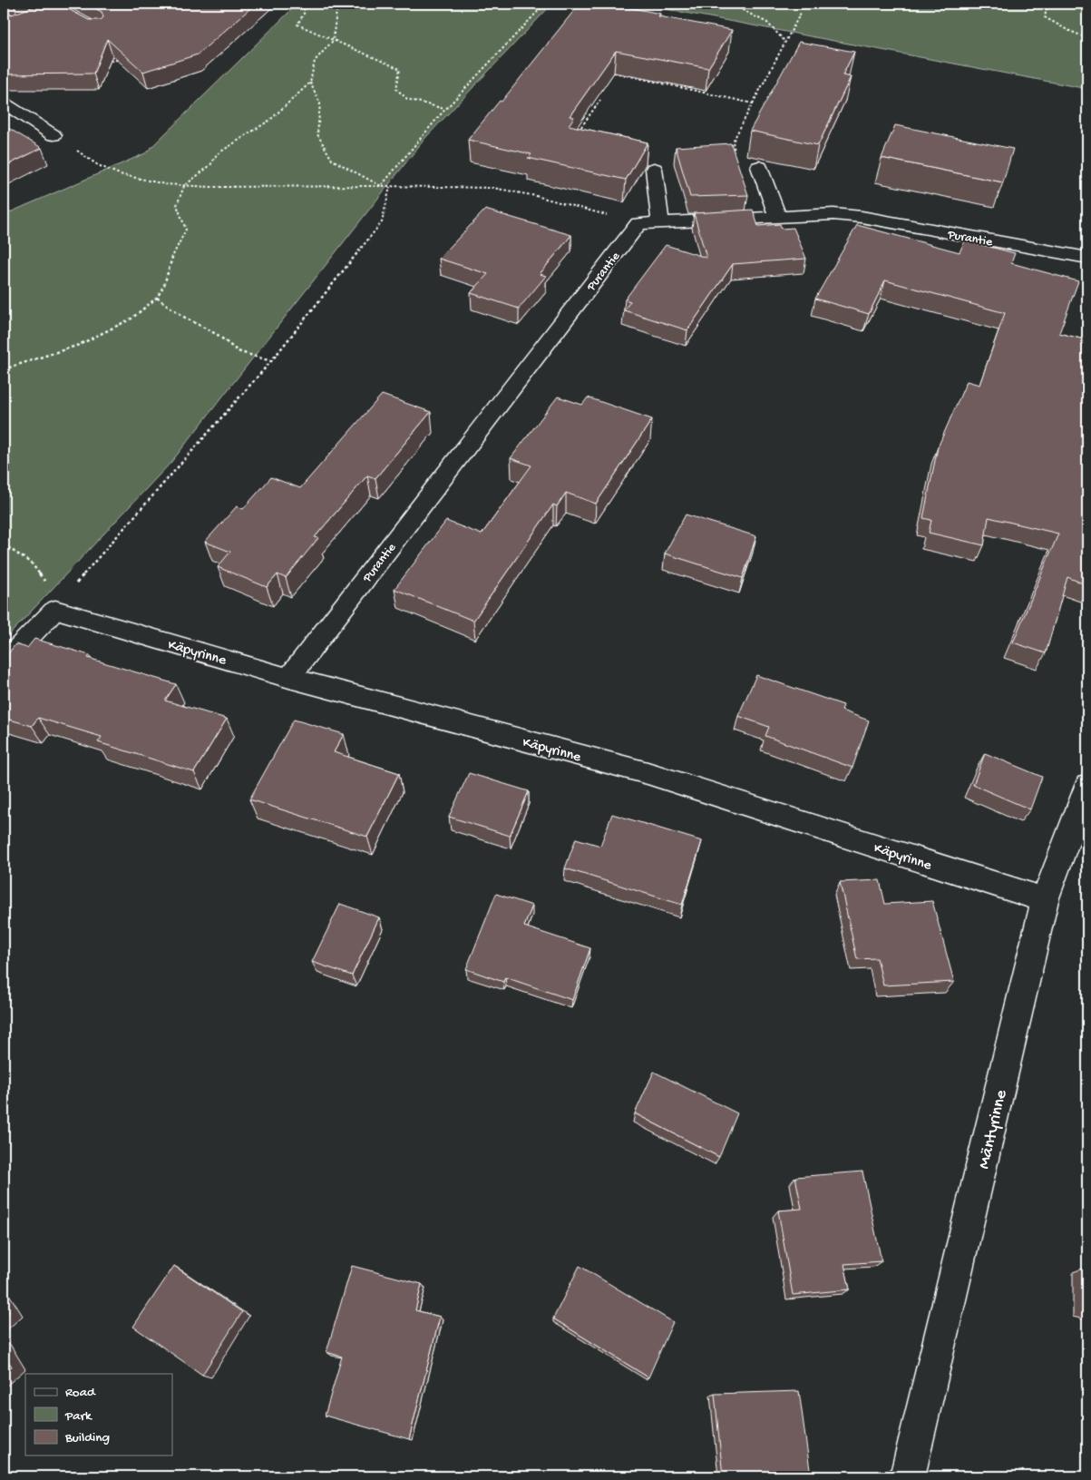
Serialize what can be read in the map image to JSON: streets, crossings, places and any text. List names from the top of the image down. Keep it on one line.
{"streets":{"street":["Purantie","Käpyrinne","Mäntyrinne"]},"crossings":[["Purantie","Käpyrinne"],["Käpyrinne","Mäntyrinne"]],"legend":["Road","Park","Building"]}
